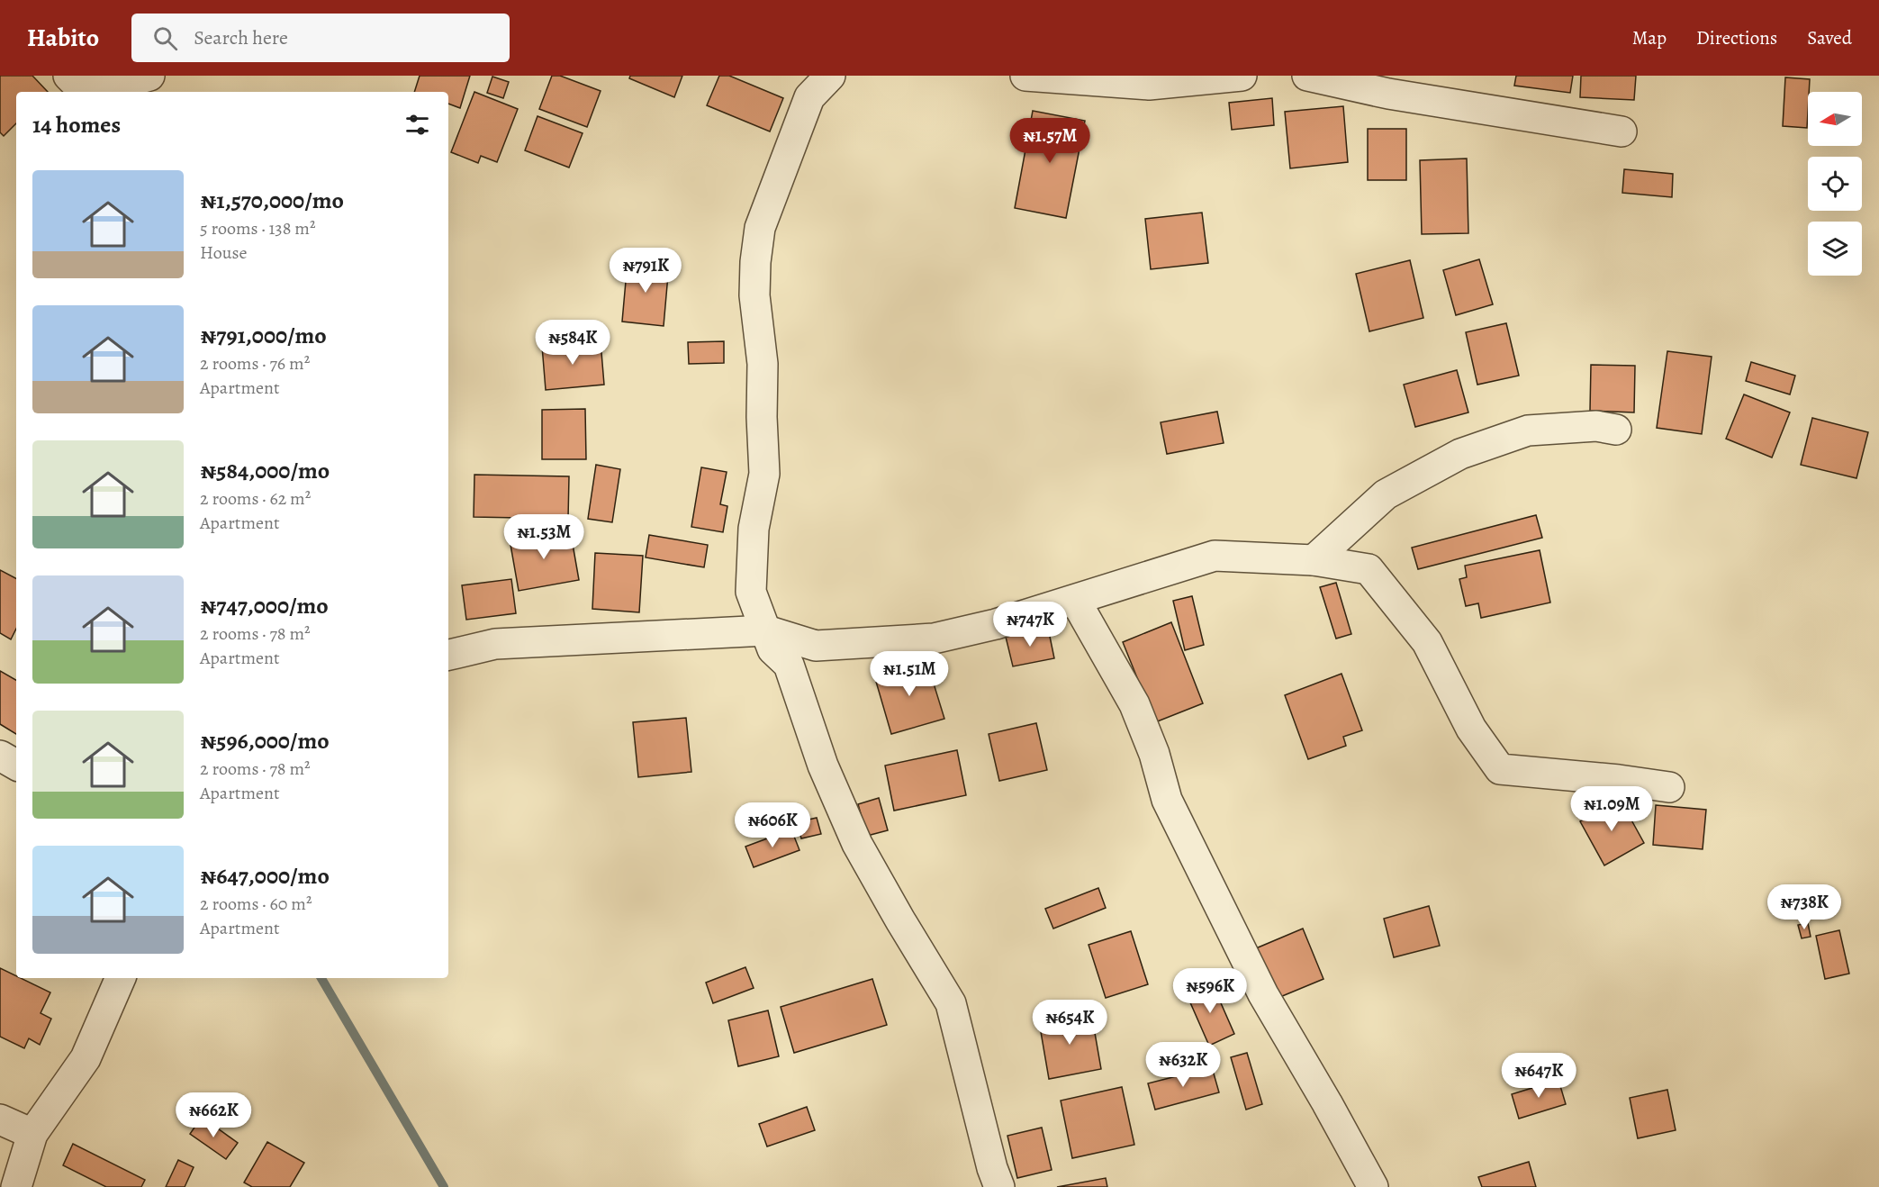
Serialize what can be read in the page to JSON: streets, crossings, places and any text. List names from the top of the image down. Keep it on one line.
{"north":"left","page":{"header":"Habito","search":"Search here","nav":["Map","Directions","Saved"],"heading":"14 homes","price":["₦1.57M","₦791K","₦584K","₦1.53M","₦747K","₦1.51M","₦1.09M","₦606K","₦738K","₦596K","₦654K","₦632K","₦647K","₦662K"],"list":[{"name":"₦1,570,000/mo","note":"5 rooms · 138 m² · House"},{"name":"₦791,000/mo","note":"2 rooms · 76 m² · Apartment"},{"name":"₦584,000/mo","note":"2 rooms · 62 m² · Apartment"},{"name":"₦747,000/mo","note":"2 rooms · 78 m² · Apartment"},{"name":"₦596,000/mo","note":"2 rooms · 78 m² · Apartment"},{"name":"₦647,000/mo","note":"2 rooms · 60 m² · Apartment"}]}}
